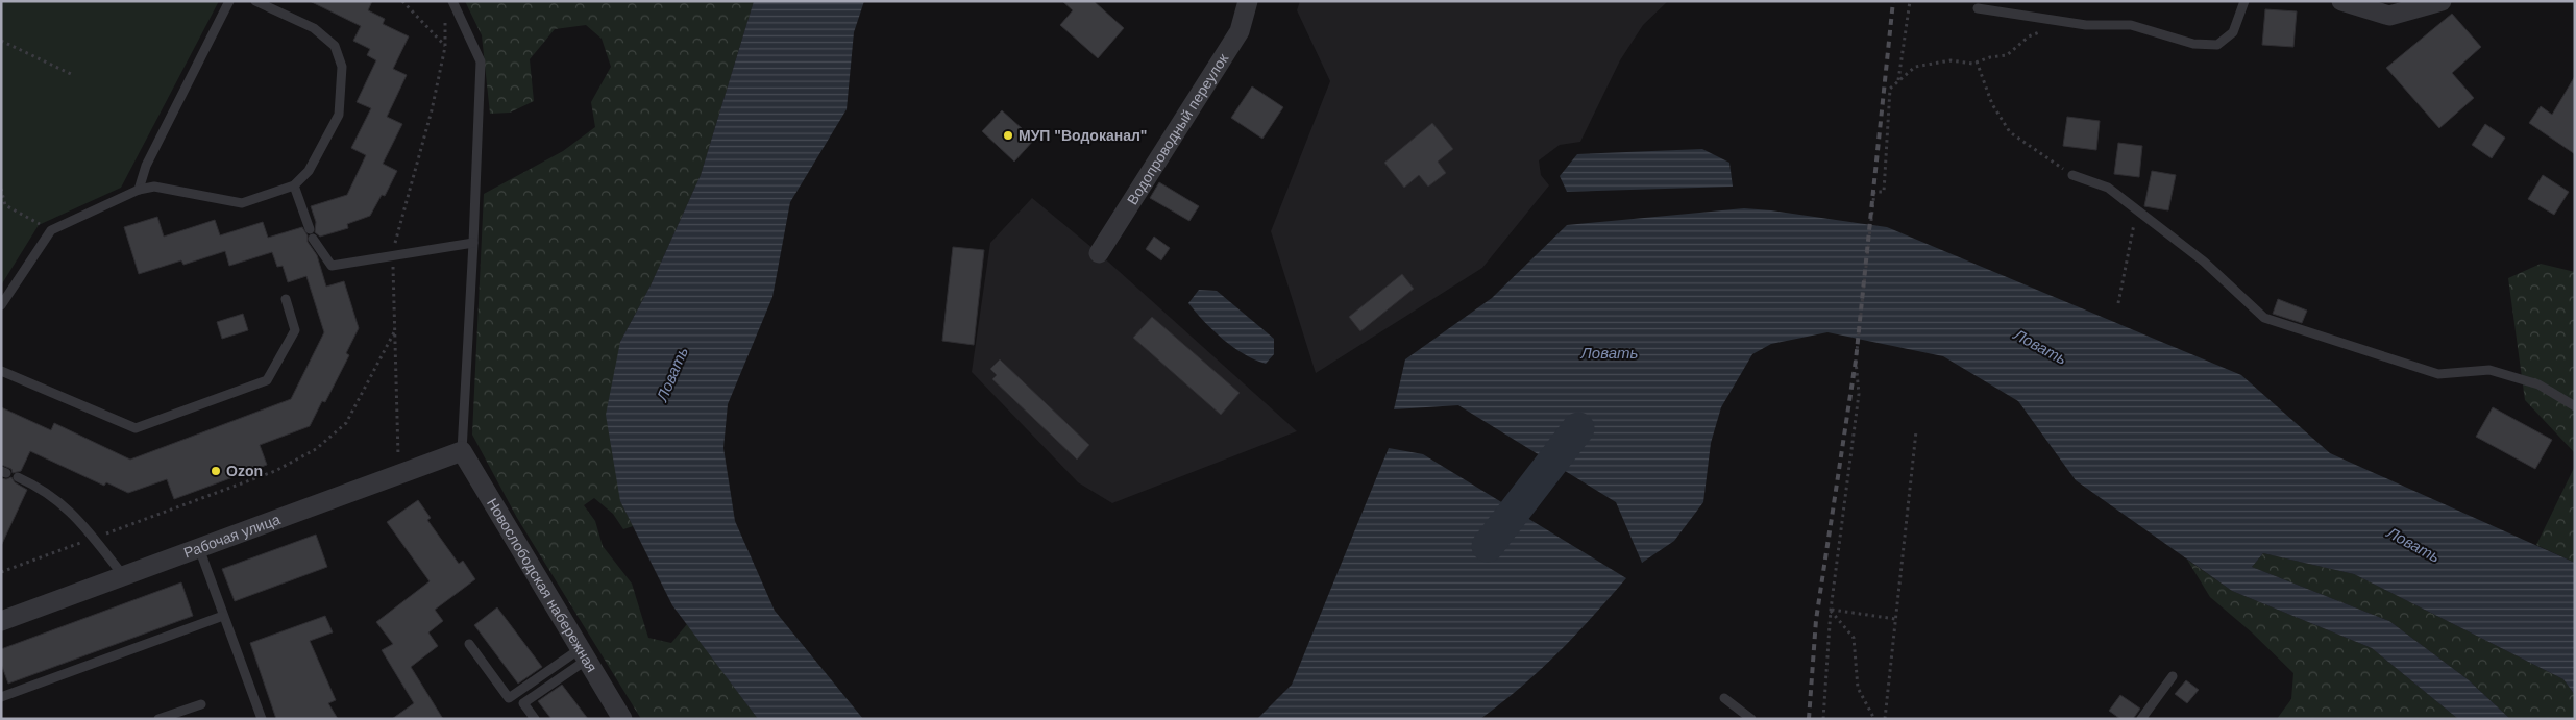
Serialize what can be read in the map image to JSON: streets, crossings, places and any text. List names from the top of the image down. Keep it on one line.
{"streets":{"street":["Водопроводный переулок","Рабочая улица","Новослободская набережная"]},"crossings":[["Рабочая улица","Новослободская набережная"]],"water":["Ловать"],"places":["МУП \"Водоканал\"","Ozon"]}
